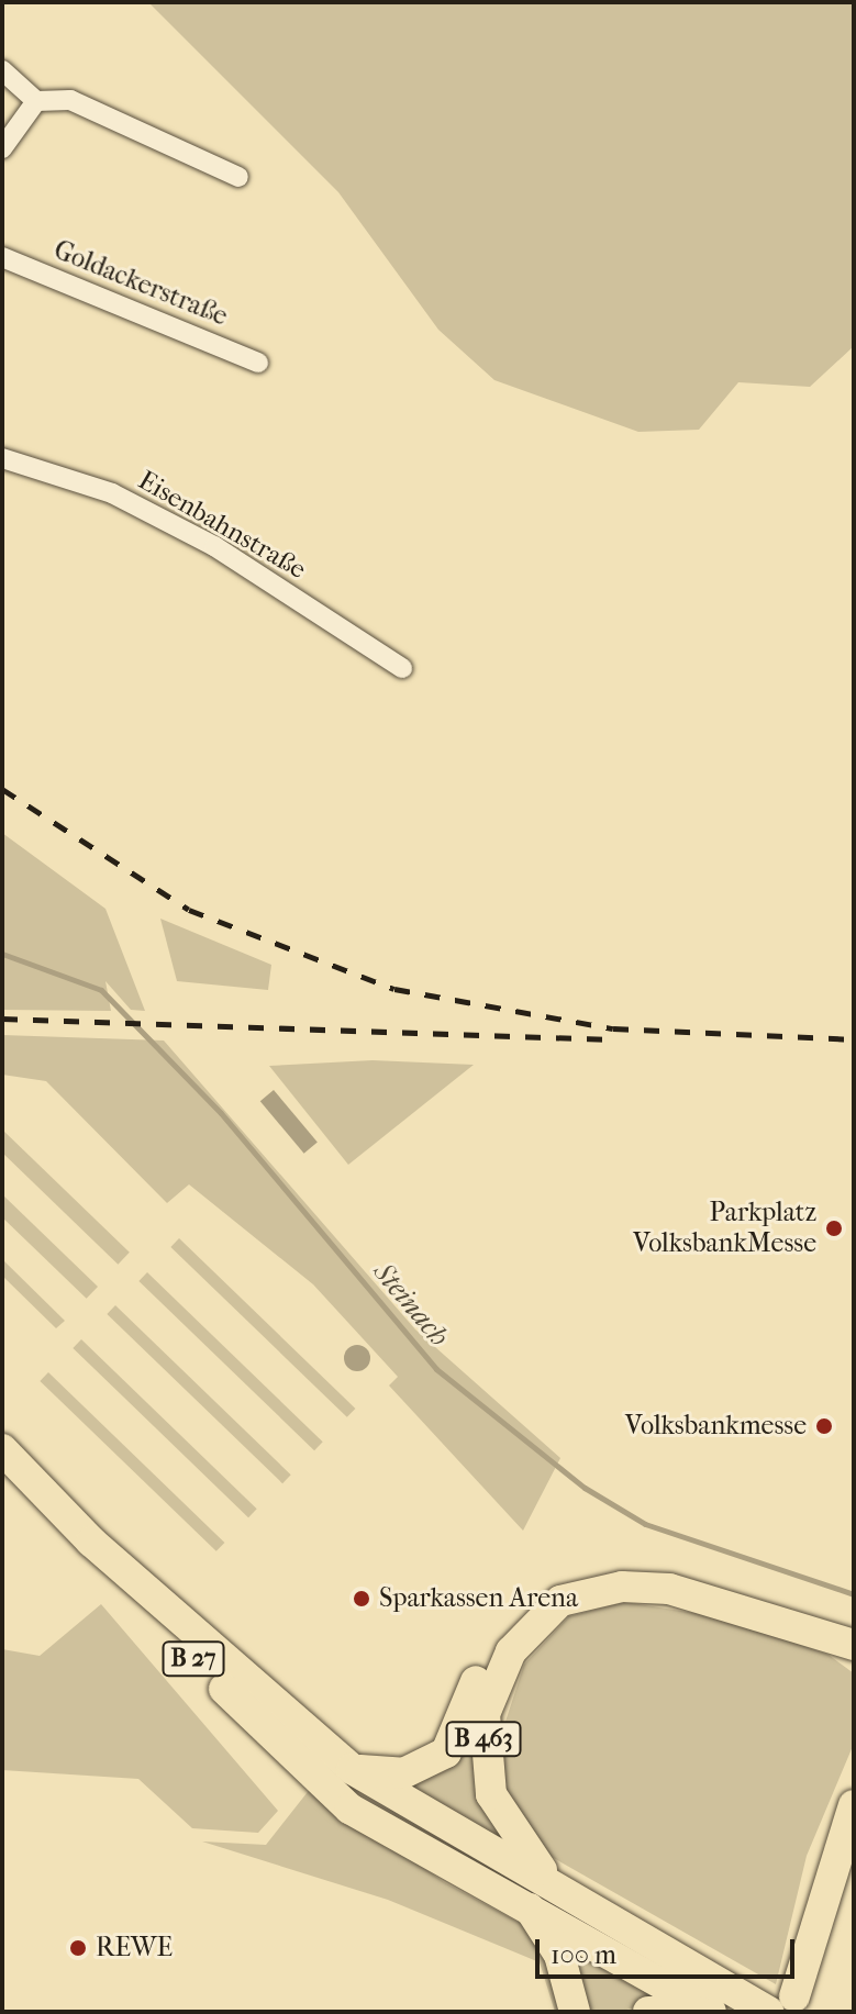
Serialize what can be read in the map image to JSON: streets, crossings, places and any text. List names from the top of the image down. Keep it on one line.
{"streets":{"main road":["B 27","B 463"],"street":["Goldackerstraße","Eisenbahnstraße"]},"crossings":[["B 27","B 463"]],"water":["Steinach"],"places":["Parkplatz VolksbankMesse","Volksbankmesse","Sparkassen Arena","REWE"],"scale_bar":"100 m"}
